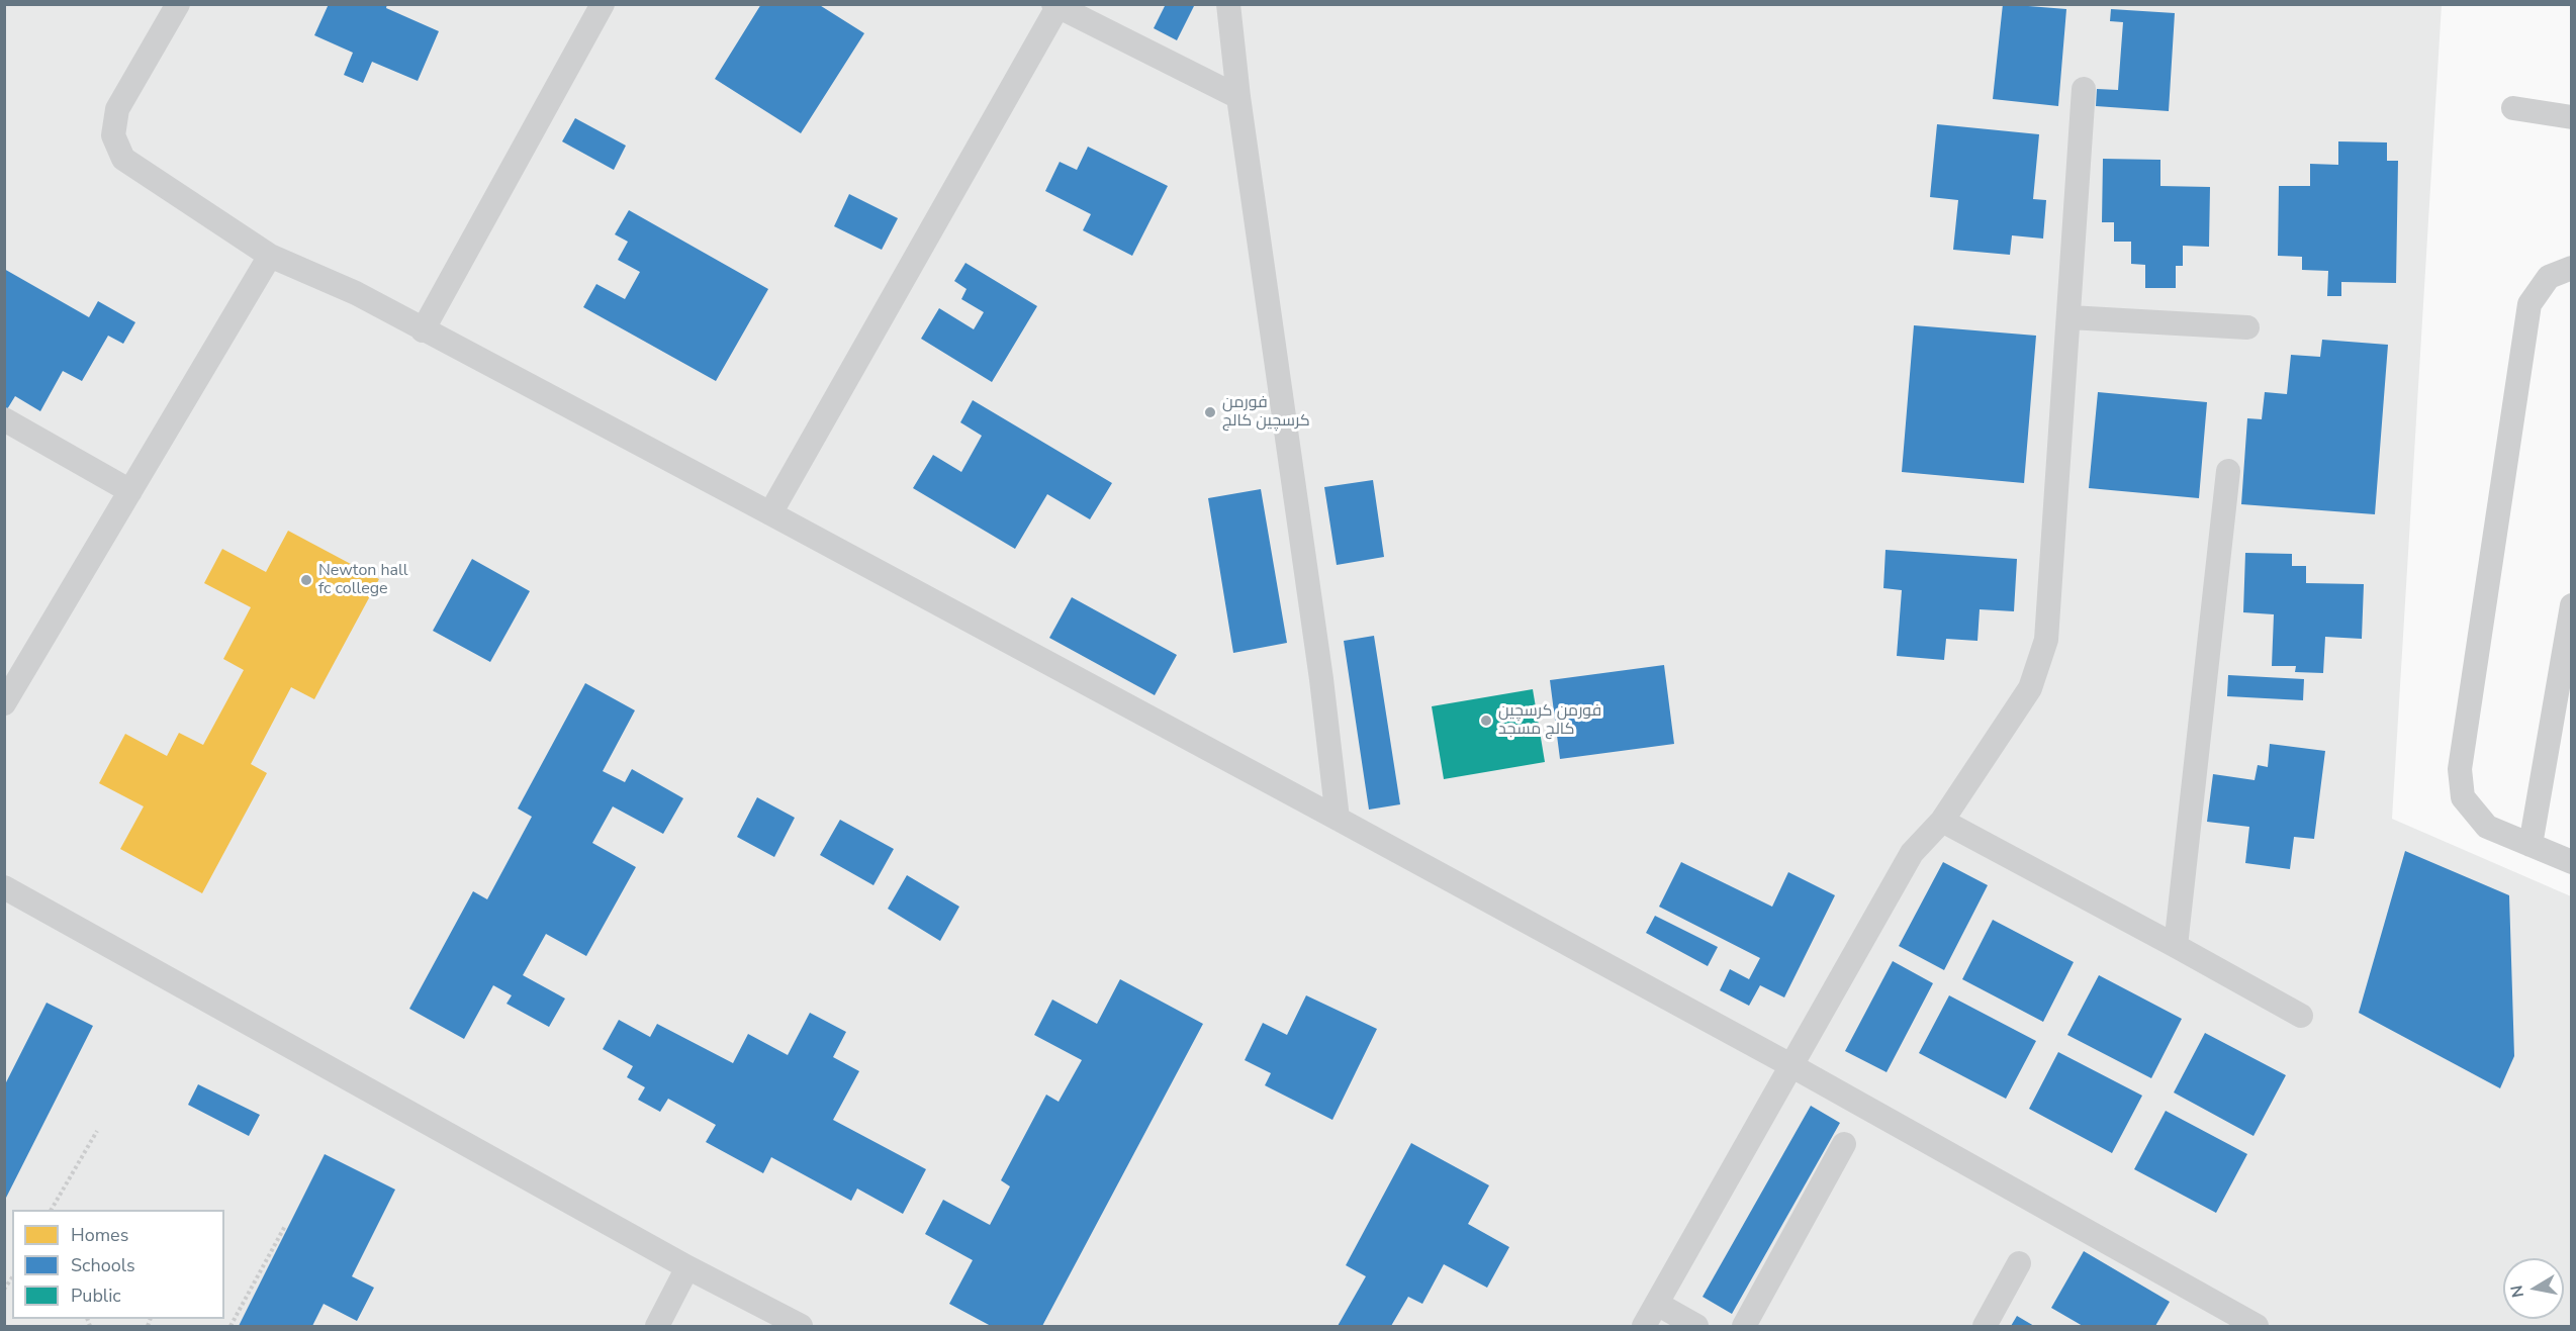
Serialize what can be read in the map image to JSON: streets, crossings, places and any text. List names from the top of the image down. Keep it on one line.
{"places":["فورمن کرسچین کالج","Newton hall fc college","فورمن کرسچین کالج مسجد"],"legend":["Homes","Schools","Public"],"north":"left"}
